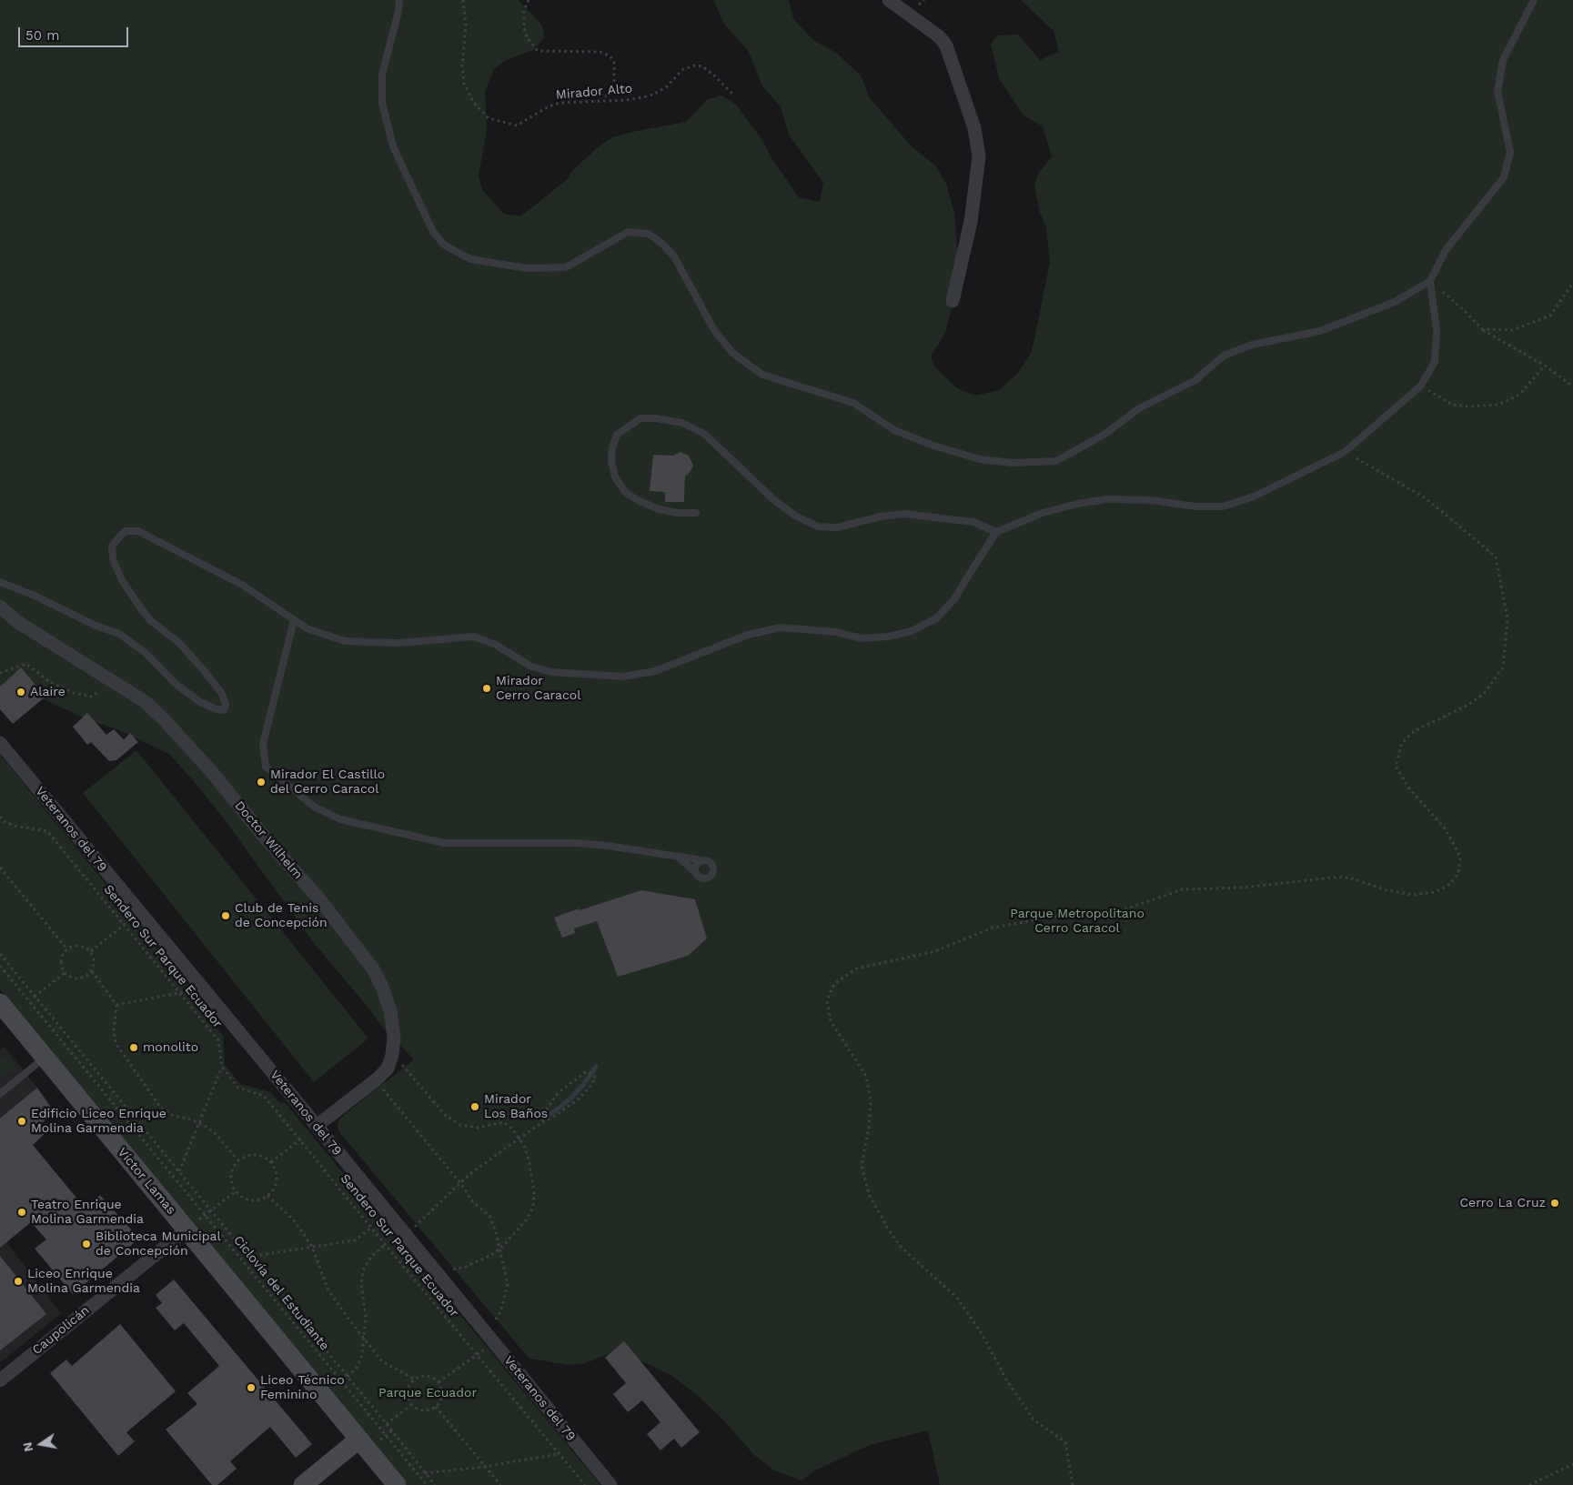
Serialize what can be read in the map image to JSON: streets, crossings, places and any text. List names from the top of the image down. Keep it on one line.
{"streets":{"main road":["Víctor Lamas"],"street":["Veteranos del 79","Doctor Wilhelm","Caupolicán"],"path":["Mirador Alto","Sendero Sur Parque Ecuador","Ciclovía del Estudiante"]},"crossings":[["Veteranos del 79","Doctor Wilhelm"],["Víctor Lamas","Caupolicán"]],"parks":["Parque Metropolitano Cerro Caracol","Parque Ecuador"],"places":["Mirador Cerro Caracol","Alaire","Mirador El Castillo del Cerro Caracol","Club de Tenis de Concepción","monolito","Mirador Los Baños","Edificio Liceo Enrique Molina Garmendia","Cerro La Cruz","Teatro Enrique Molina Garmendia","Biblioteca Municipal de Concepción","Liceo Enrique Molina Garmendia","Liceo Técnico Feminino"],"scale_bar":"50 m","north":"left"}
